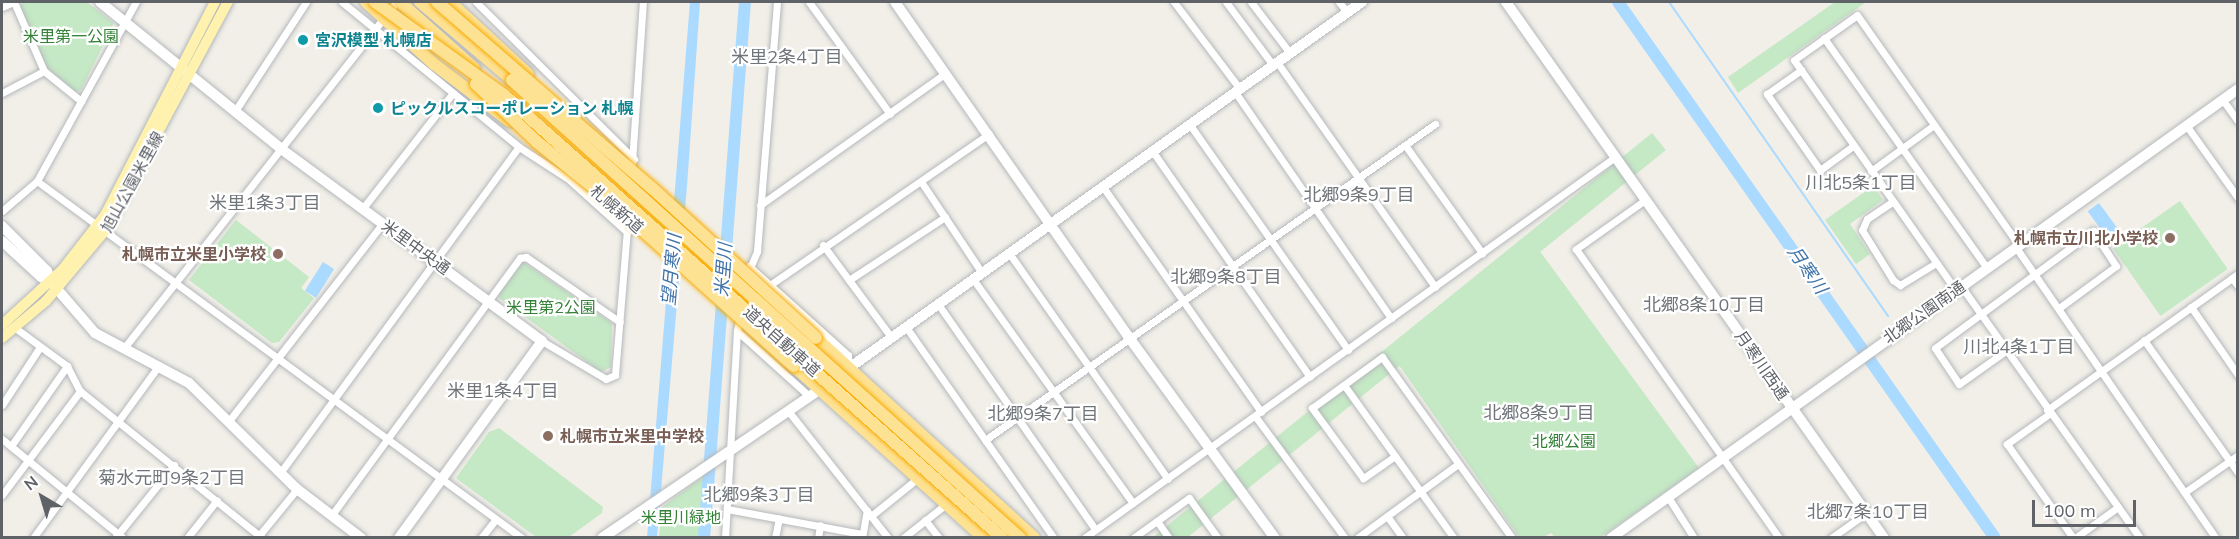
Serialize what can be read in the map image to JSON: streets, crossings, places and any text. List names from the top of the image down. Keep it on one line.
{"streets":{"highway":["札幌新道","道央自動車道"],"main road":["旭山公園米里線"],"street":["米里中央通","北郷公園南通","月寒川西通"]},"crossings":[["旭山公園米里線","米里中央通"],["北郷公園南通","月寒川西通"]],"districts":["米里2条4丁目","川北5条1丁目","北郷9条9丁目","米里1条3丁目","北郷9条8丁目","北郷8条10丁目","川北4条1丁目","米里1条4丁目","北郷8条9丁目","北郷9条7丁目","菊水元町9条2丁目","北郷9条3丁目","北郷7条10丁目"],"water":["望月寒川","米里川","月寒川"],"parks":["米里第一公園","米里第2公園","北郷公園","米里川緑地"],"places":["宮沢模型 札幌店","ピックルスコーポレーション 札幌","札幌市立川北小学校","札幌市立米里小学校","札幌市立米里中学校"],"scale_bar":"100 m","north":"top left"}
